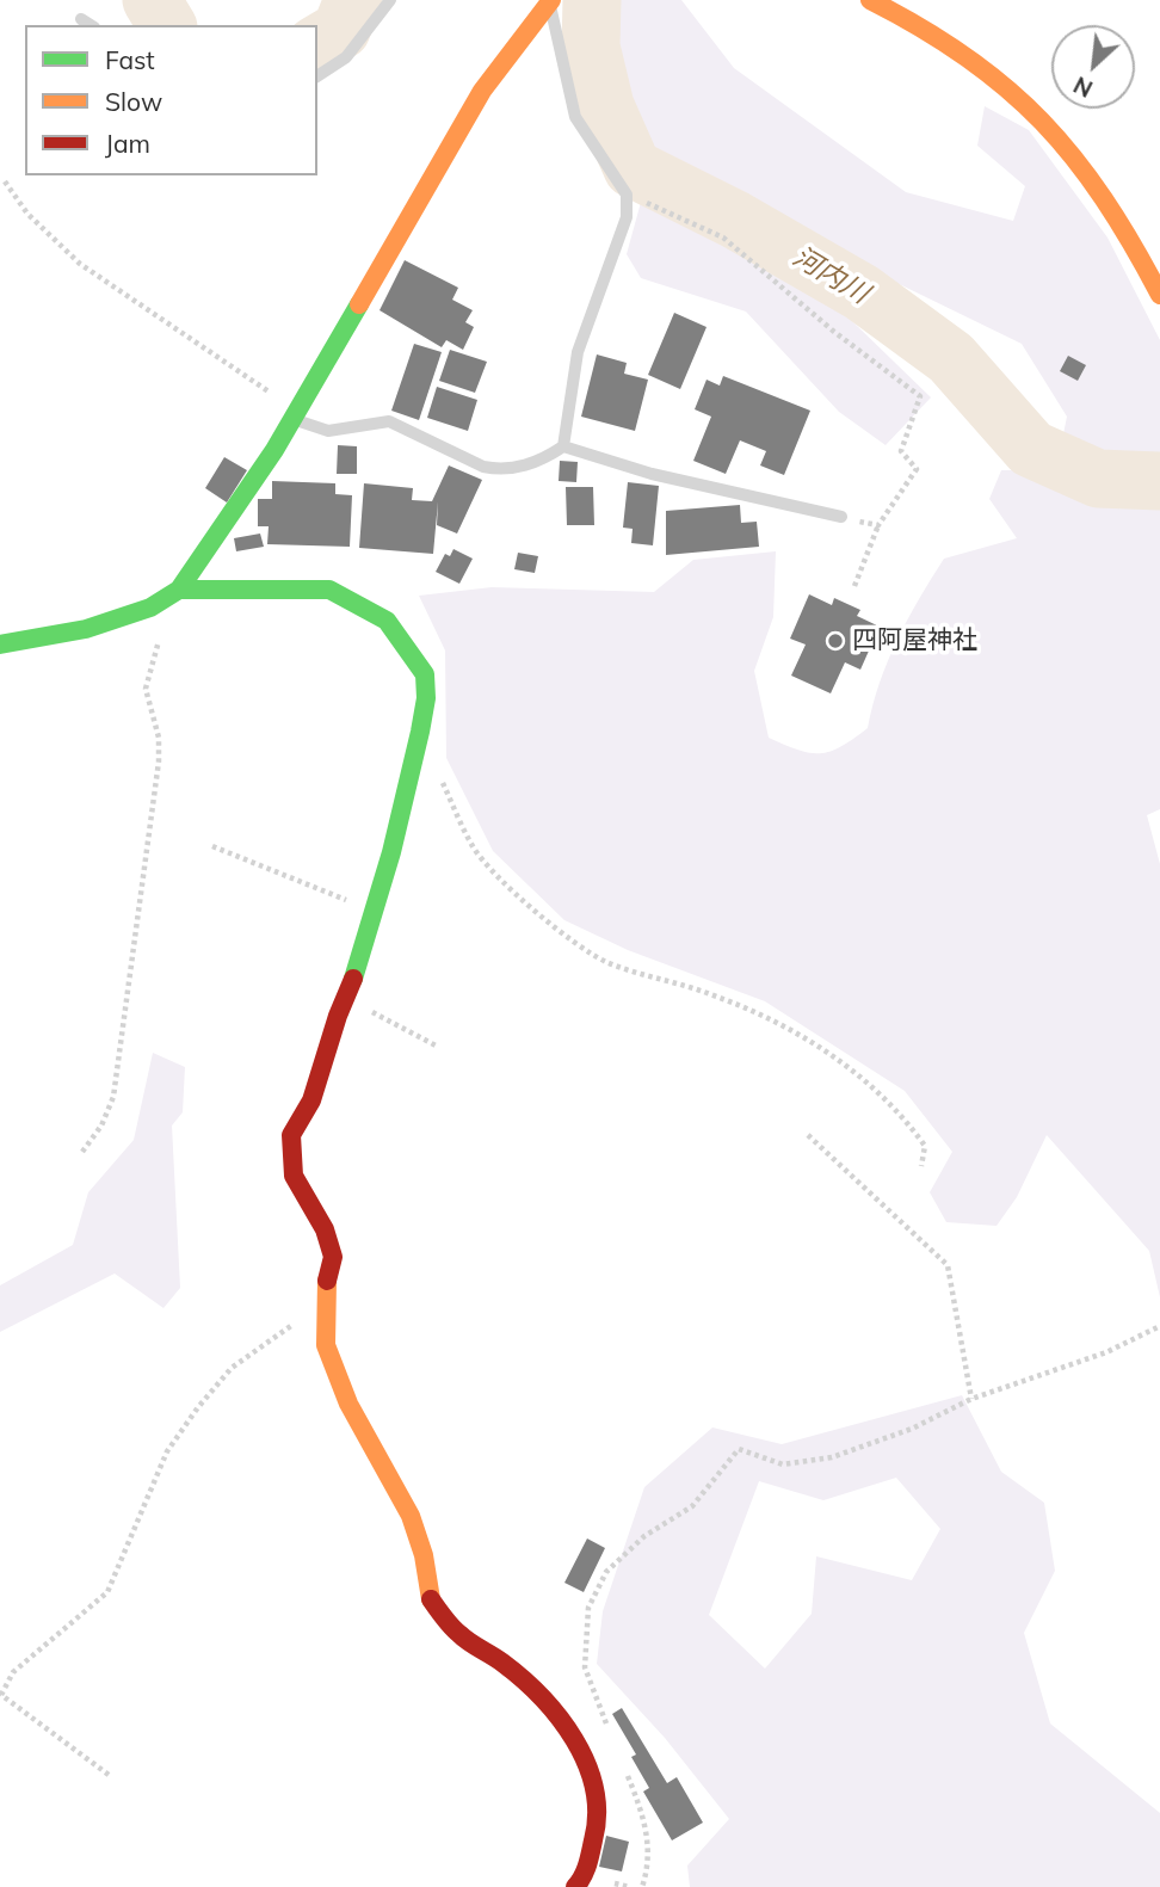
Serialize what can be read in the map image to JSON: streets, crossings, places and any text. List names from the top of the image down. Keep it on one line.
{"water":["河内川"],"places":["四阿屋神社"],"legend":["Fast","Slow","Jam"],"north":"bottom left"}
